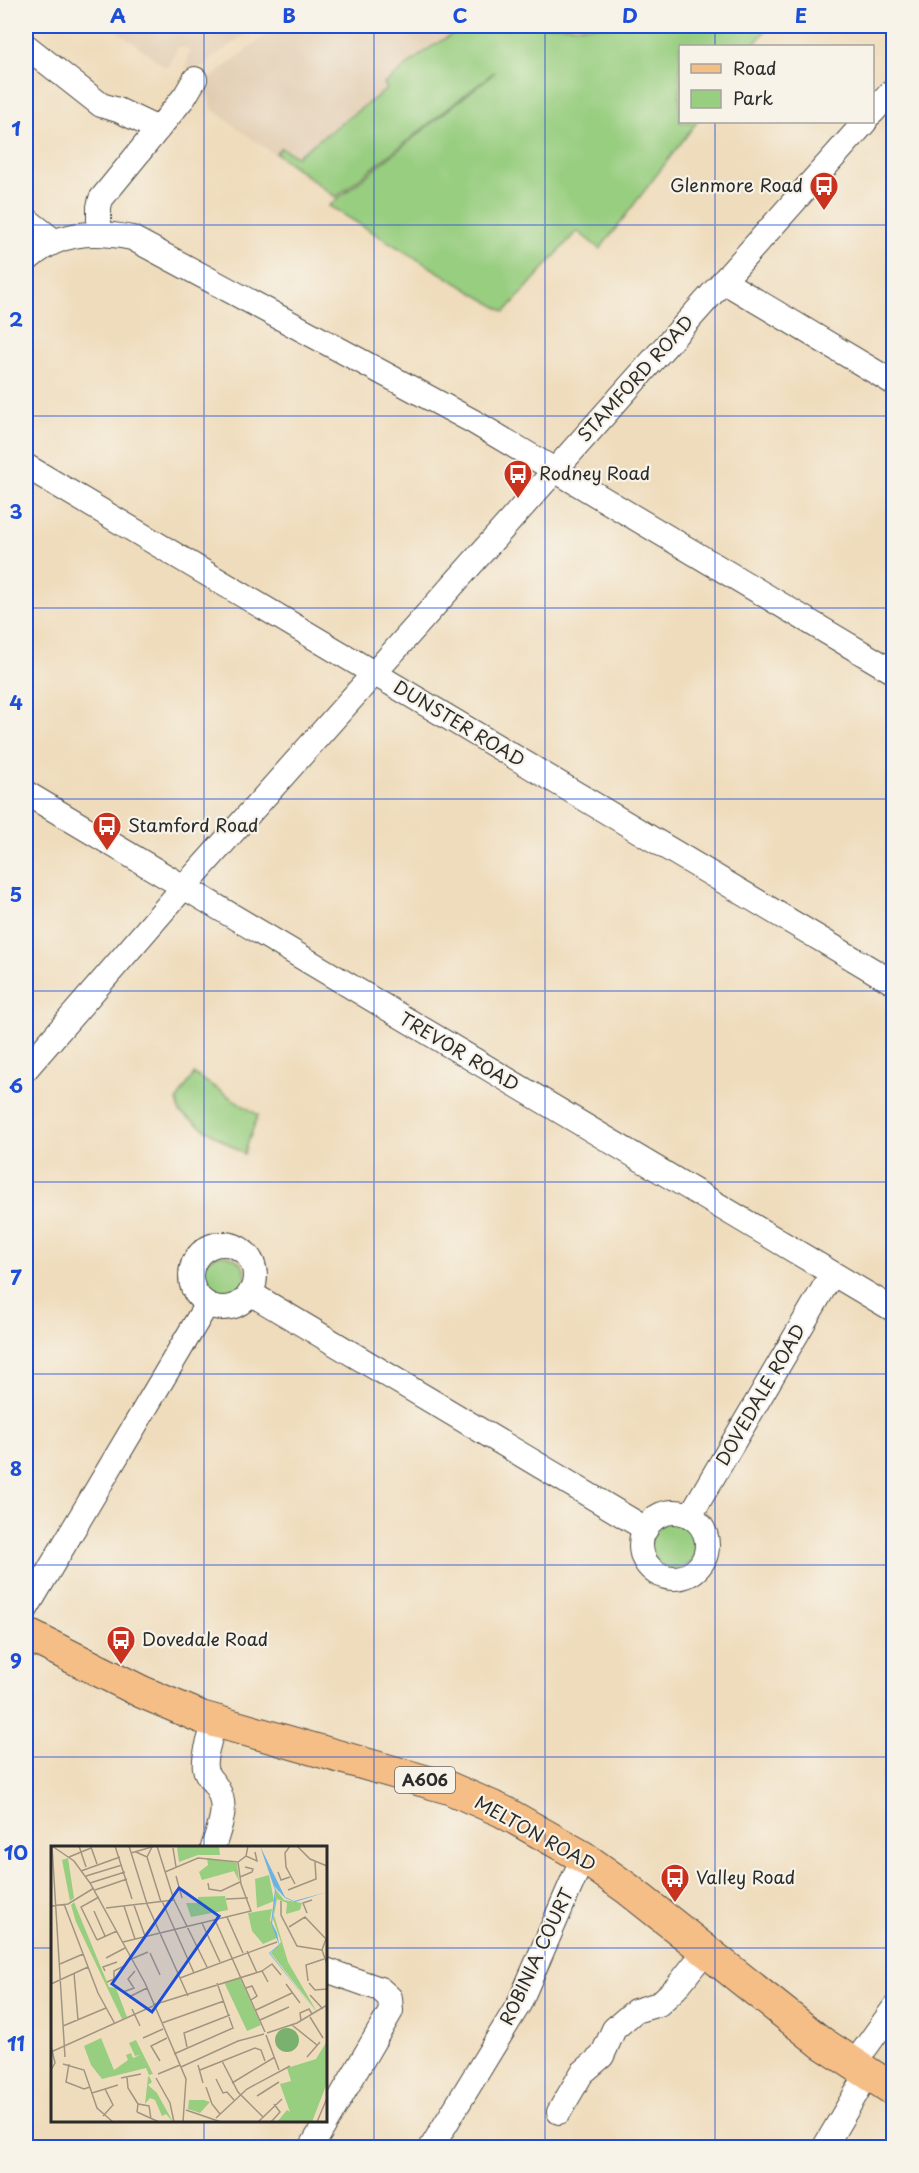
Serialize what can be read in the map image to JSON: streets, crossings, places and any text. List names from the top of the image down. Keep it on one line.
{"streets":{"main road":["A606","MELTON ROAD"],"street":["STAMFORD ROAD","DUNSTER ROAD","TREVOR ROAD","DOVEDALE ROAD","ROBINIA COURT"]},"crossings":[["STAMFORD ROAD","DUNSTER ROAD"],["STAMFORD ROAD","TREVOR ROAD"],["TREVOR ROAD","DOVEDALE ROAD"],["MELTON ROAD","ROBINIA COURT"]],"places":{"bus stop":["Glenmore Road","Rodney Road","Stamford Road","Dovedale Road","Valley Road"]},"legend":["Road","Park"],"grid":{"columns":["A","B","C","D","E"],"rows":["1","2","3","4","5","6","7","8","9","10","11"]}}
